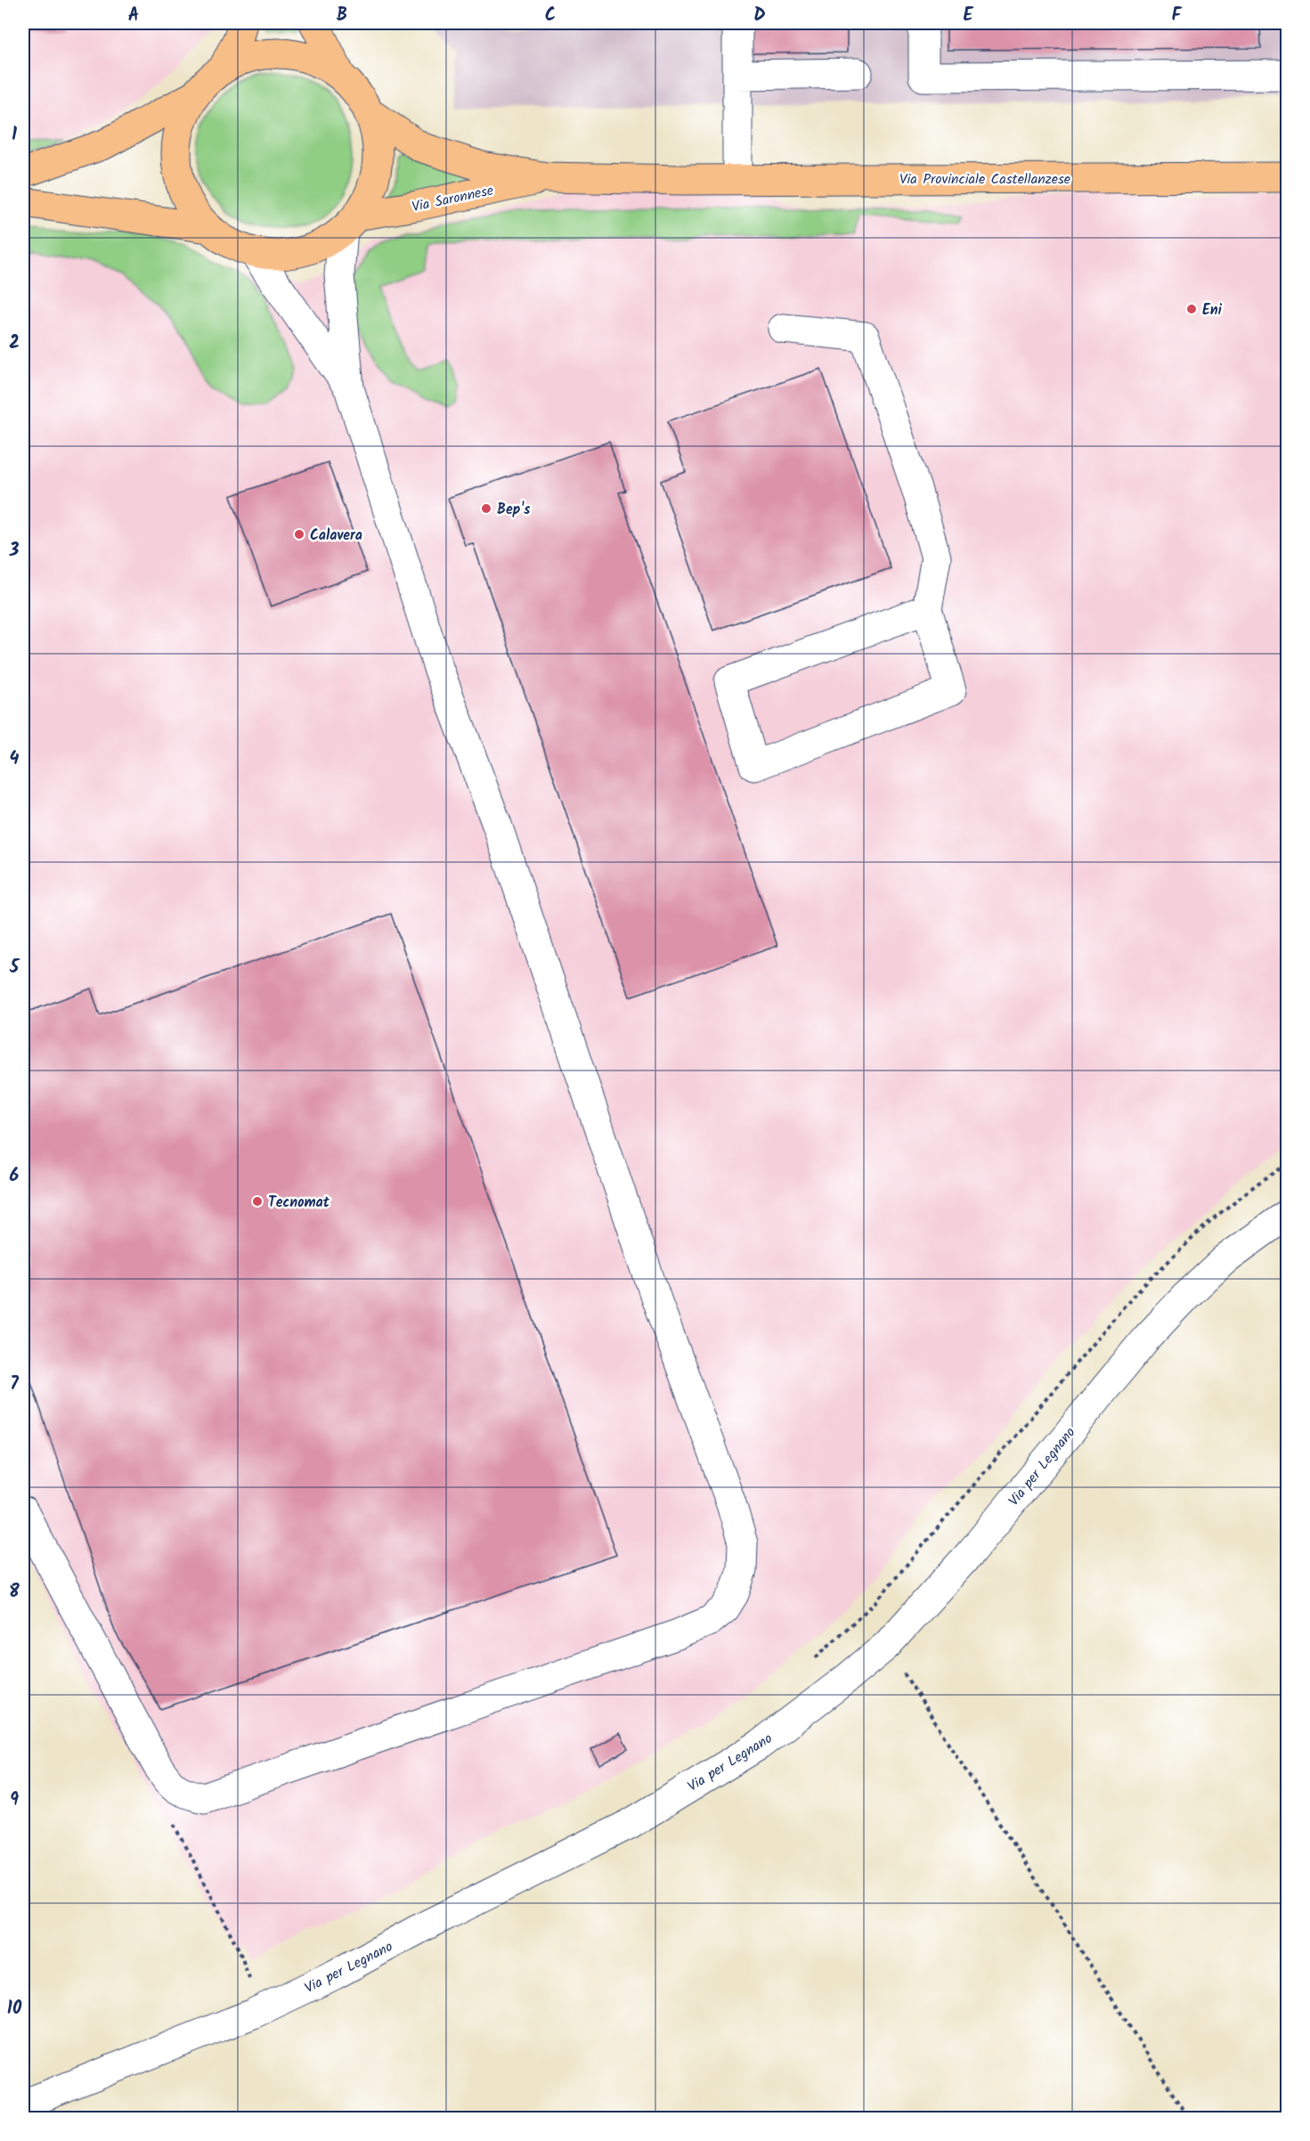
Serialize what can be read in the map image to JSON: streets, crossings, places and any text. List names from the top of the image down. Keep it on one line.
{"streets":{"main road":["Via Provinciale Castellanzese","Via Saronnese"],"street":["Via per Legnano"]},"crossings":[["Via Provinciale Castellanzese","Via Saronnese"]],"places":["Eni","Bep's","Calavera","Tecnomat"],"grid":{"columns":["A","B","C","D","E","F"],"rows":["1","2","3","4","5","6","7","8","9","10"]}}
